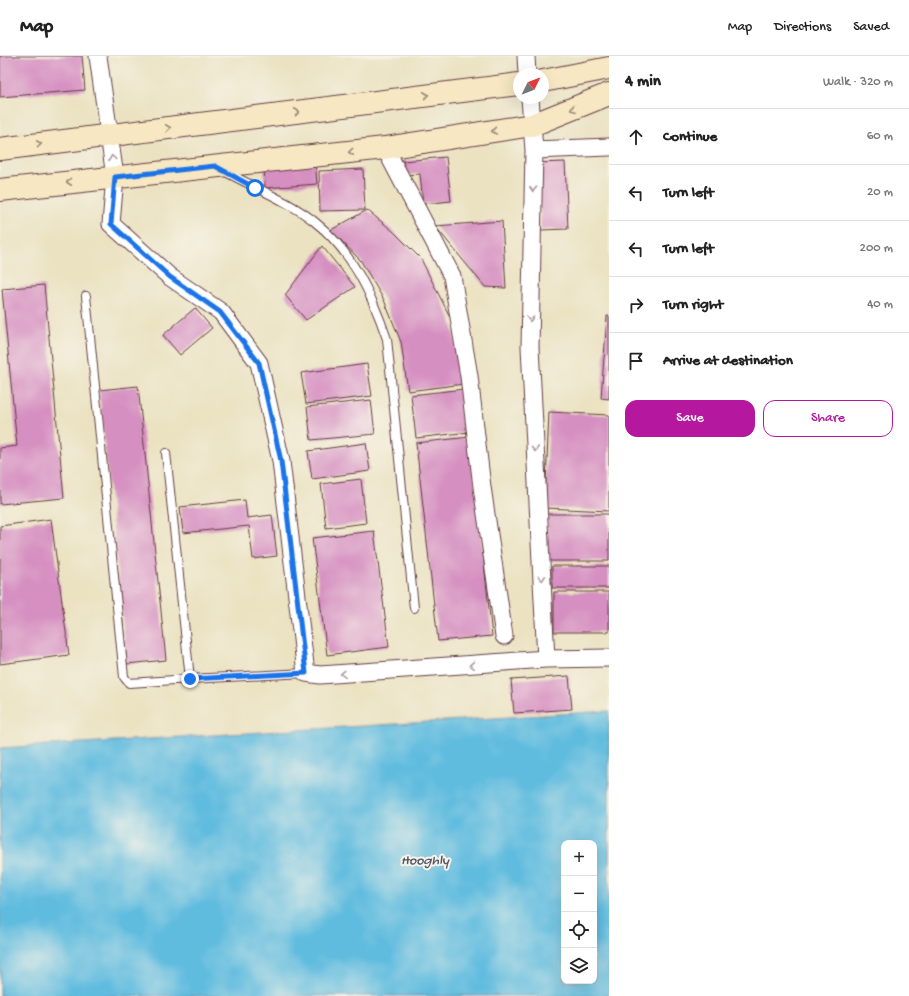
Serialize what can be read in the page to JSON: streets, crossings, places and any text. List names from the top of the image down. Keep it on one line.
{"water":["Hooghly"],"north":"top right","page":{"header":"Map","nav":["Map","Directions","Saved"],"heading":["4 min","Walk · 320 m"],"list":[["Continue","60 m"],["Turn left","20 m"],["Turn left","200 m"],["Turn right","40 m"],"Arrive at destination"],"buttons":["Save","Share"],"map_buttons":["+","−"]}}
